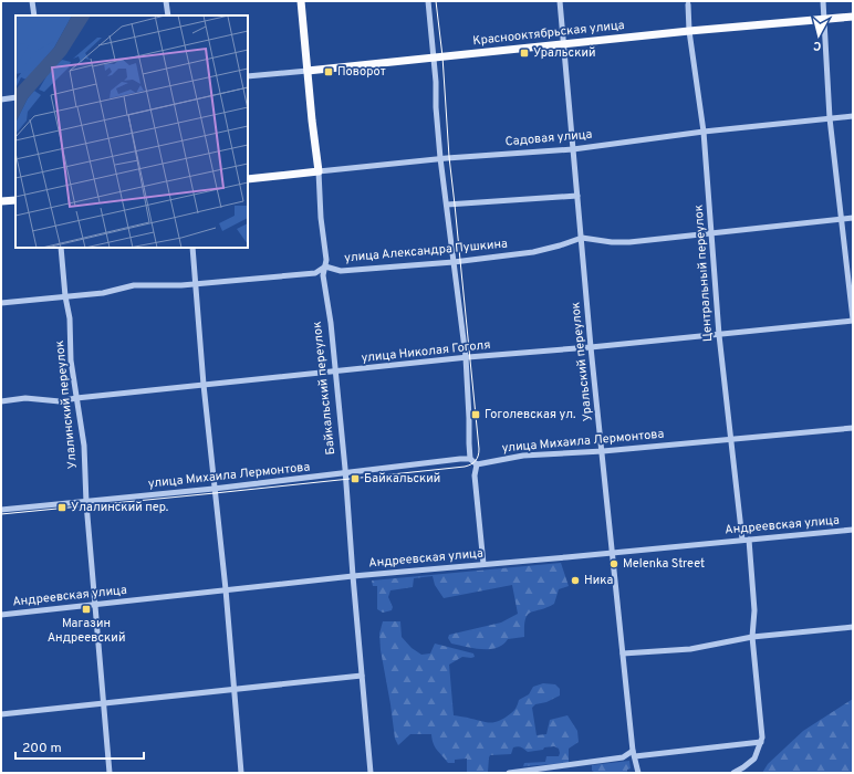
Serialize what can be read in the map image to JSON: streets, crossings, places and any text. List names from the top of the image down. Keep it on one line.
{"streets":{"main road":["Краснооктябрьская улица","Садовая улица","Байкальский переулок"],"street":["улица Александра Пушкина","Центральный переулок","улица Николая Гоголя","Уральский переулок","Улалинский переулок","улица Михаила Лермонтова","Андреевская улица"]},"crossings":[["Краснооктябрьская улица","Центральный переулок"],["Краснооктябрьская улица","Уральский переулок"],["Краснооктябрьская улица","Байкальский переулок"],["Садовая улица","Центральный переулок"],["Садовая улица","Уральский переулок"],["Садовая улица","Байкальский переулок"],["улица Александра Пушкина","Центральный переулок"],["улица Александра Пушкина","Уральский переулок"],["улица Александра Пушкина","Байкальский переулок"],["Центральный переулок","улица Николая Гоголя"],["Центральный переулок","улица Михаила Лермонтова"],["Центральный переулок","Андреевская улица"],["улица Николая Гоголя","Уральский переулок"],["улица Николая Гоголя","Байкальский переулок"],["улица Николая Гоголя","Улалинский переулок"],["Уральский переулок","улица Михаила Лермонтова"],["Уральский переулок","Андреевская улица"],["Байкальский переулок","улица Михаила Лермонтова"],["Байкальский переулок","Андреевская улица"],["Улалинский переулок","улица Михаила Лермонтова"],["Улалинский переулок","Андреевская улица"]],"places":{"transit":["Уральский","Поворот","Гоголевская ул.","Байкальский","Улалинский пер.","Магазин Андреевский"],"other":["Melenka Street","Ника"]},"scale_bar":"200 m","north":"bottom"}
